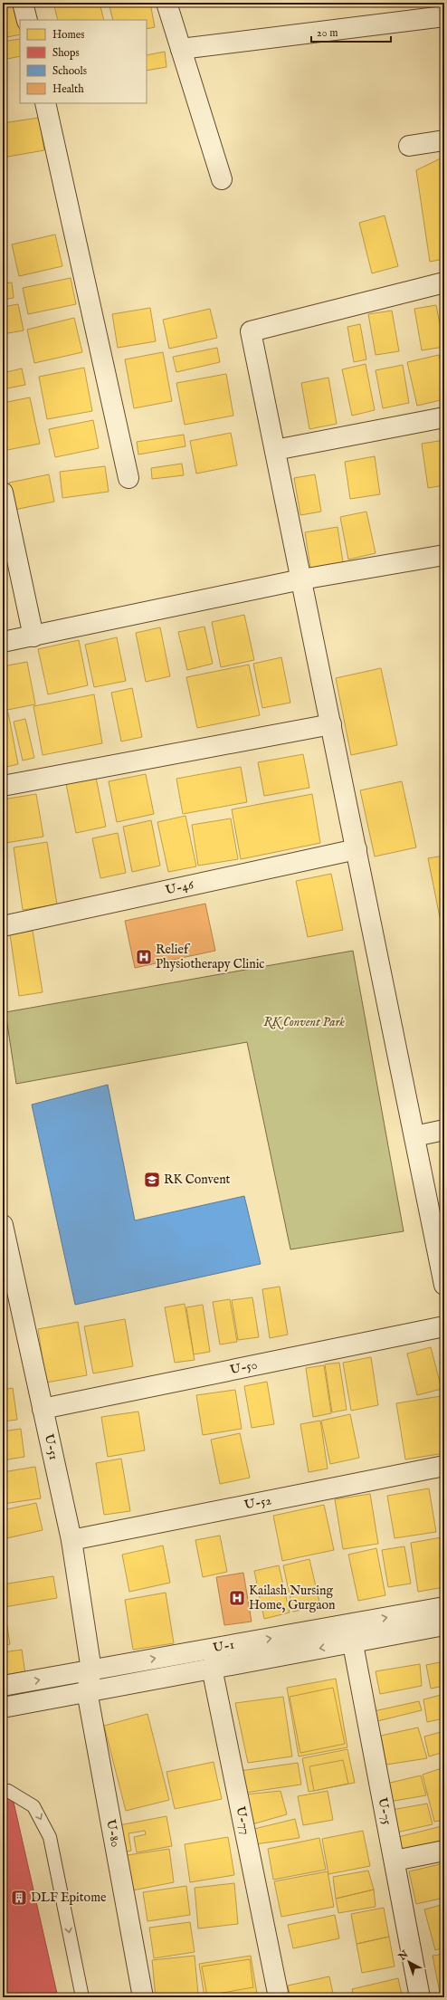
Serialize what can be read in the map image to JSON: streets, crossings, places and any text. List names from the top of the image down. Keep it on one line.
{"streets":{"street":["U-46","U-50","U-51","U-52","U-1","U-75","U-77","U-80"]},"crossings":[["U-50","U-51"],["U-51","U-52"],["U-51","U-1"],["U-51","U-80"],["U-1","U-75"],["U-1","U-77"],["U-1","U-80"]],"parks":["RK Convent Park"],"places":{"hospital":["Relief Physiotherapy Clinic","Kailash Nursing Home, Gurgaon"],"school or university":["RK Convent"],"building":["DLF Epitome"]},"legend":["Homes","Shops","Schools","Health"],"scale_bar":"20 m","north":"top left"}
